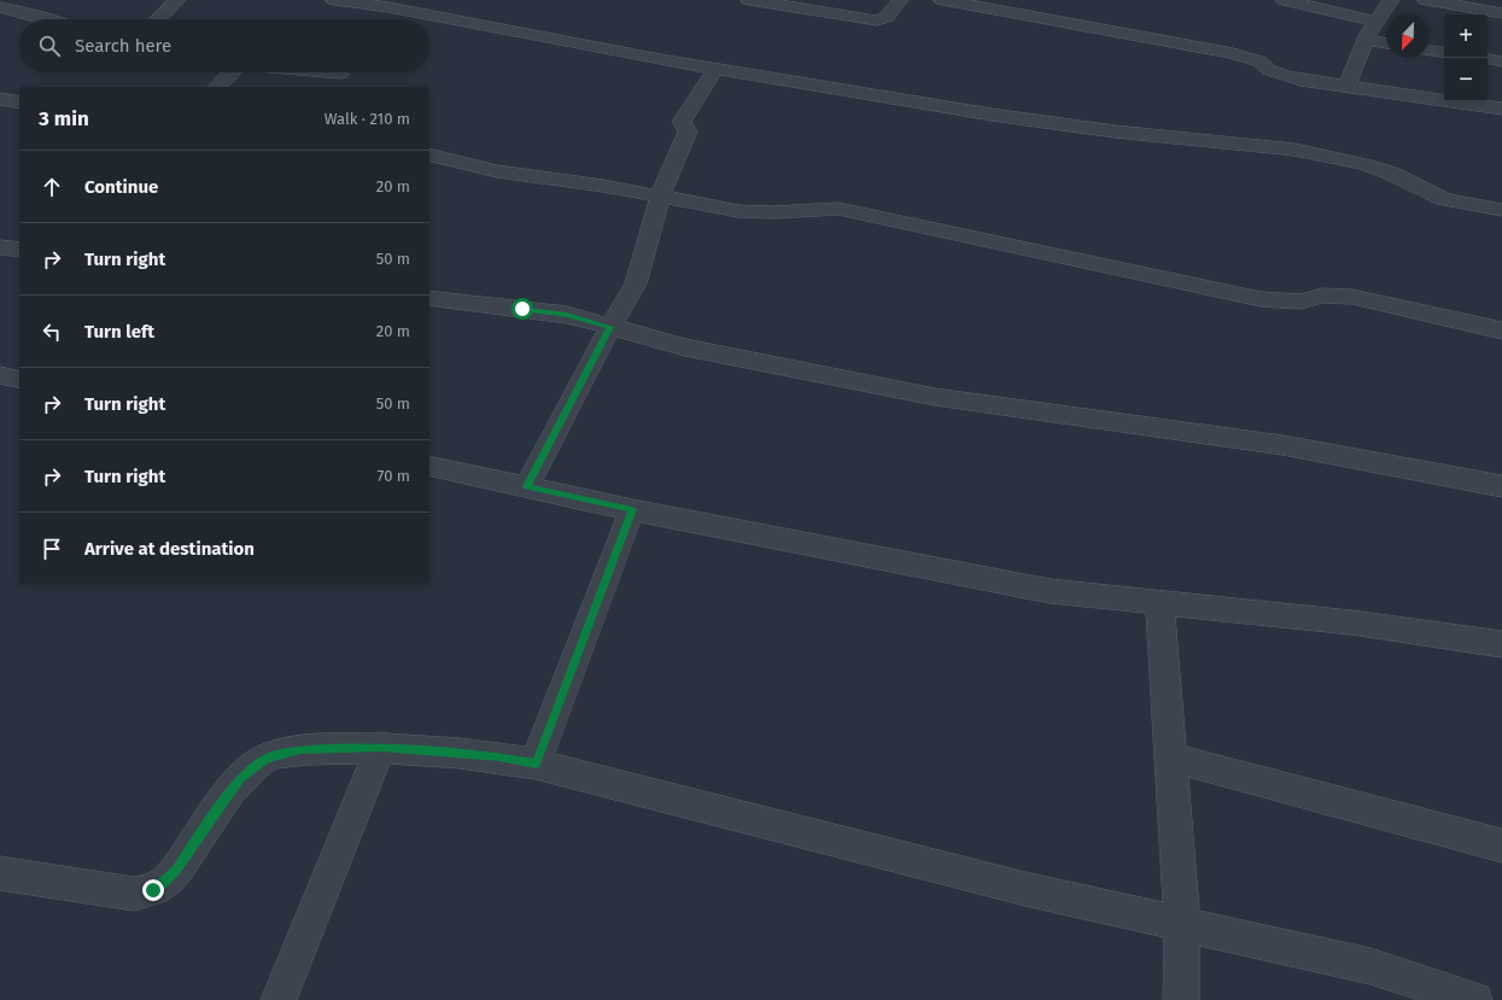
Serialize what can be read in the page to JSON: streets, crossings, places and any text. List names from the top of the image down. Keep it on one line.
{"north":"bottom left","page":{"map_buttons":["+","−"],"search":"Search here","heading":["3 min","Walk · 210 m"],"list":[["Continue","20 m"],["Turn right","50 m"],["Turn left","20 m"],["Turn right","50 m"],["Turn right","70 m"],"Arrive at destination"]}}
